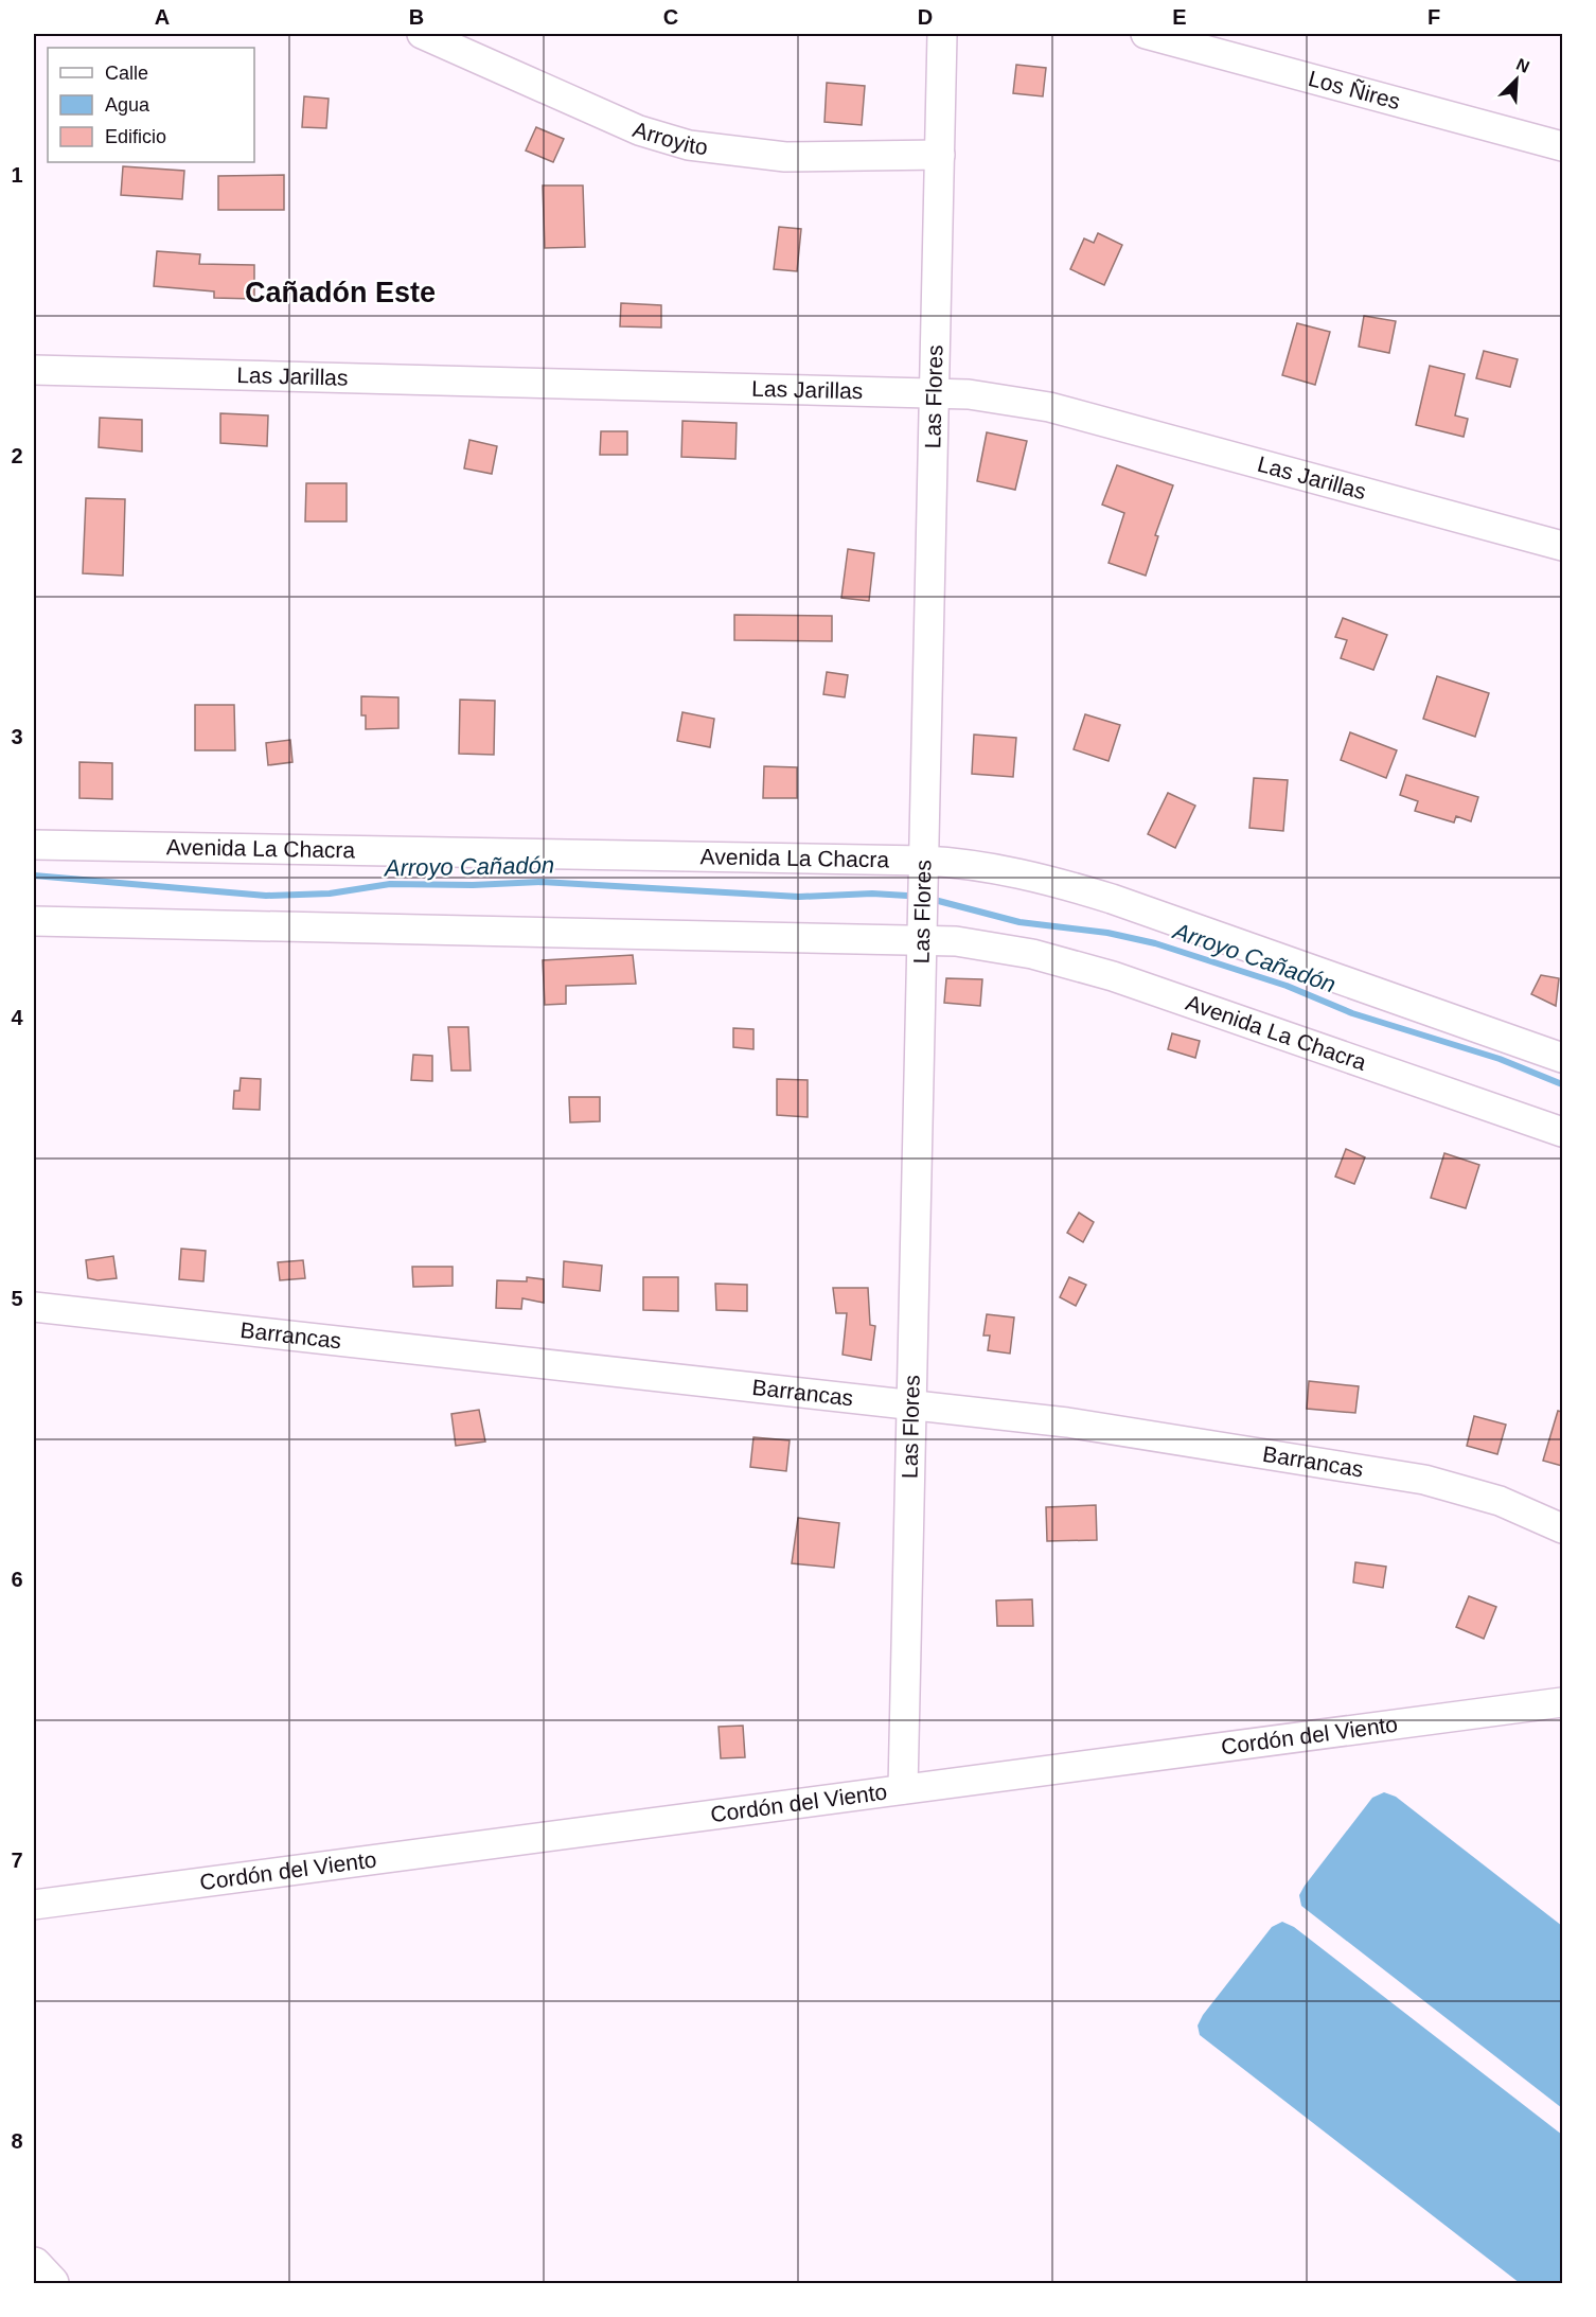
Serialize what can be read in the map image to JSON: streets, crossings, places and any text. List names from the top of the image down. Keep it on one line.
{"streets":{"street":["Los Ñires","Arroyito","Las Jarillas","Las Flores","Avenida La Chacra","Barrancas","Cordón del Viento"]},"crossings":[["Arroyito","Las Flores"],["Las Jarillas","Las Flores"],["Las Flores","Avenida La Chacra"],["Las Flores","Barrancas"],["Las Flores","Cordón del Viento"]],"districts":["Cañadón Este"],"water":["Arroyo Cañadón"],"legend":["Calle","Agua","Edificio"],"north":"top right","grid":{"columns":["A","B","C","D","E","F"],"rows":["1","2","3","4","5","6","7","8"]}}
